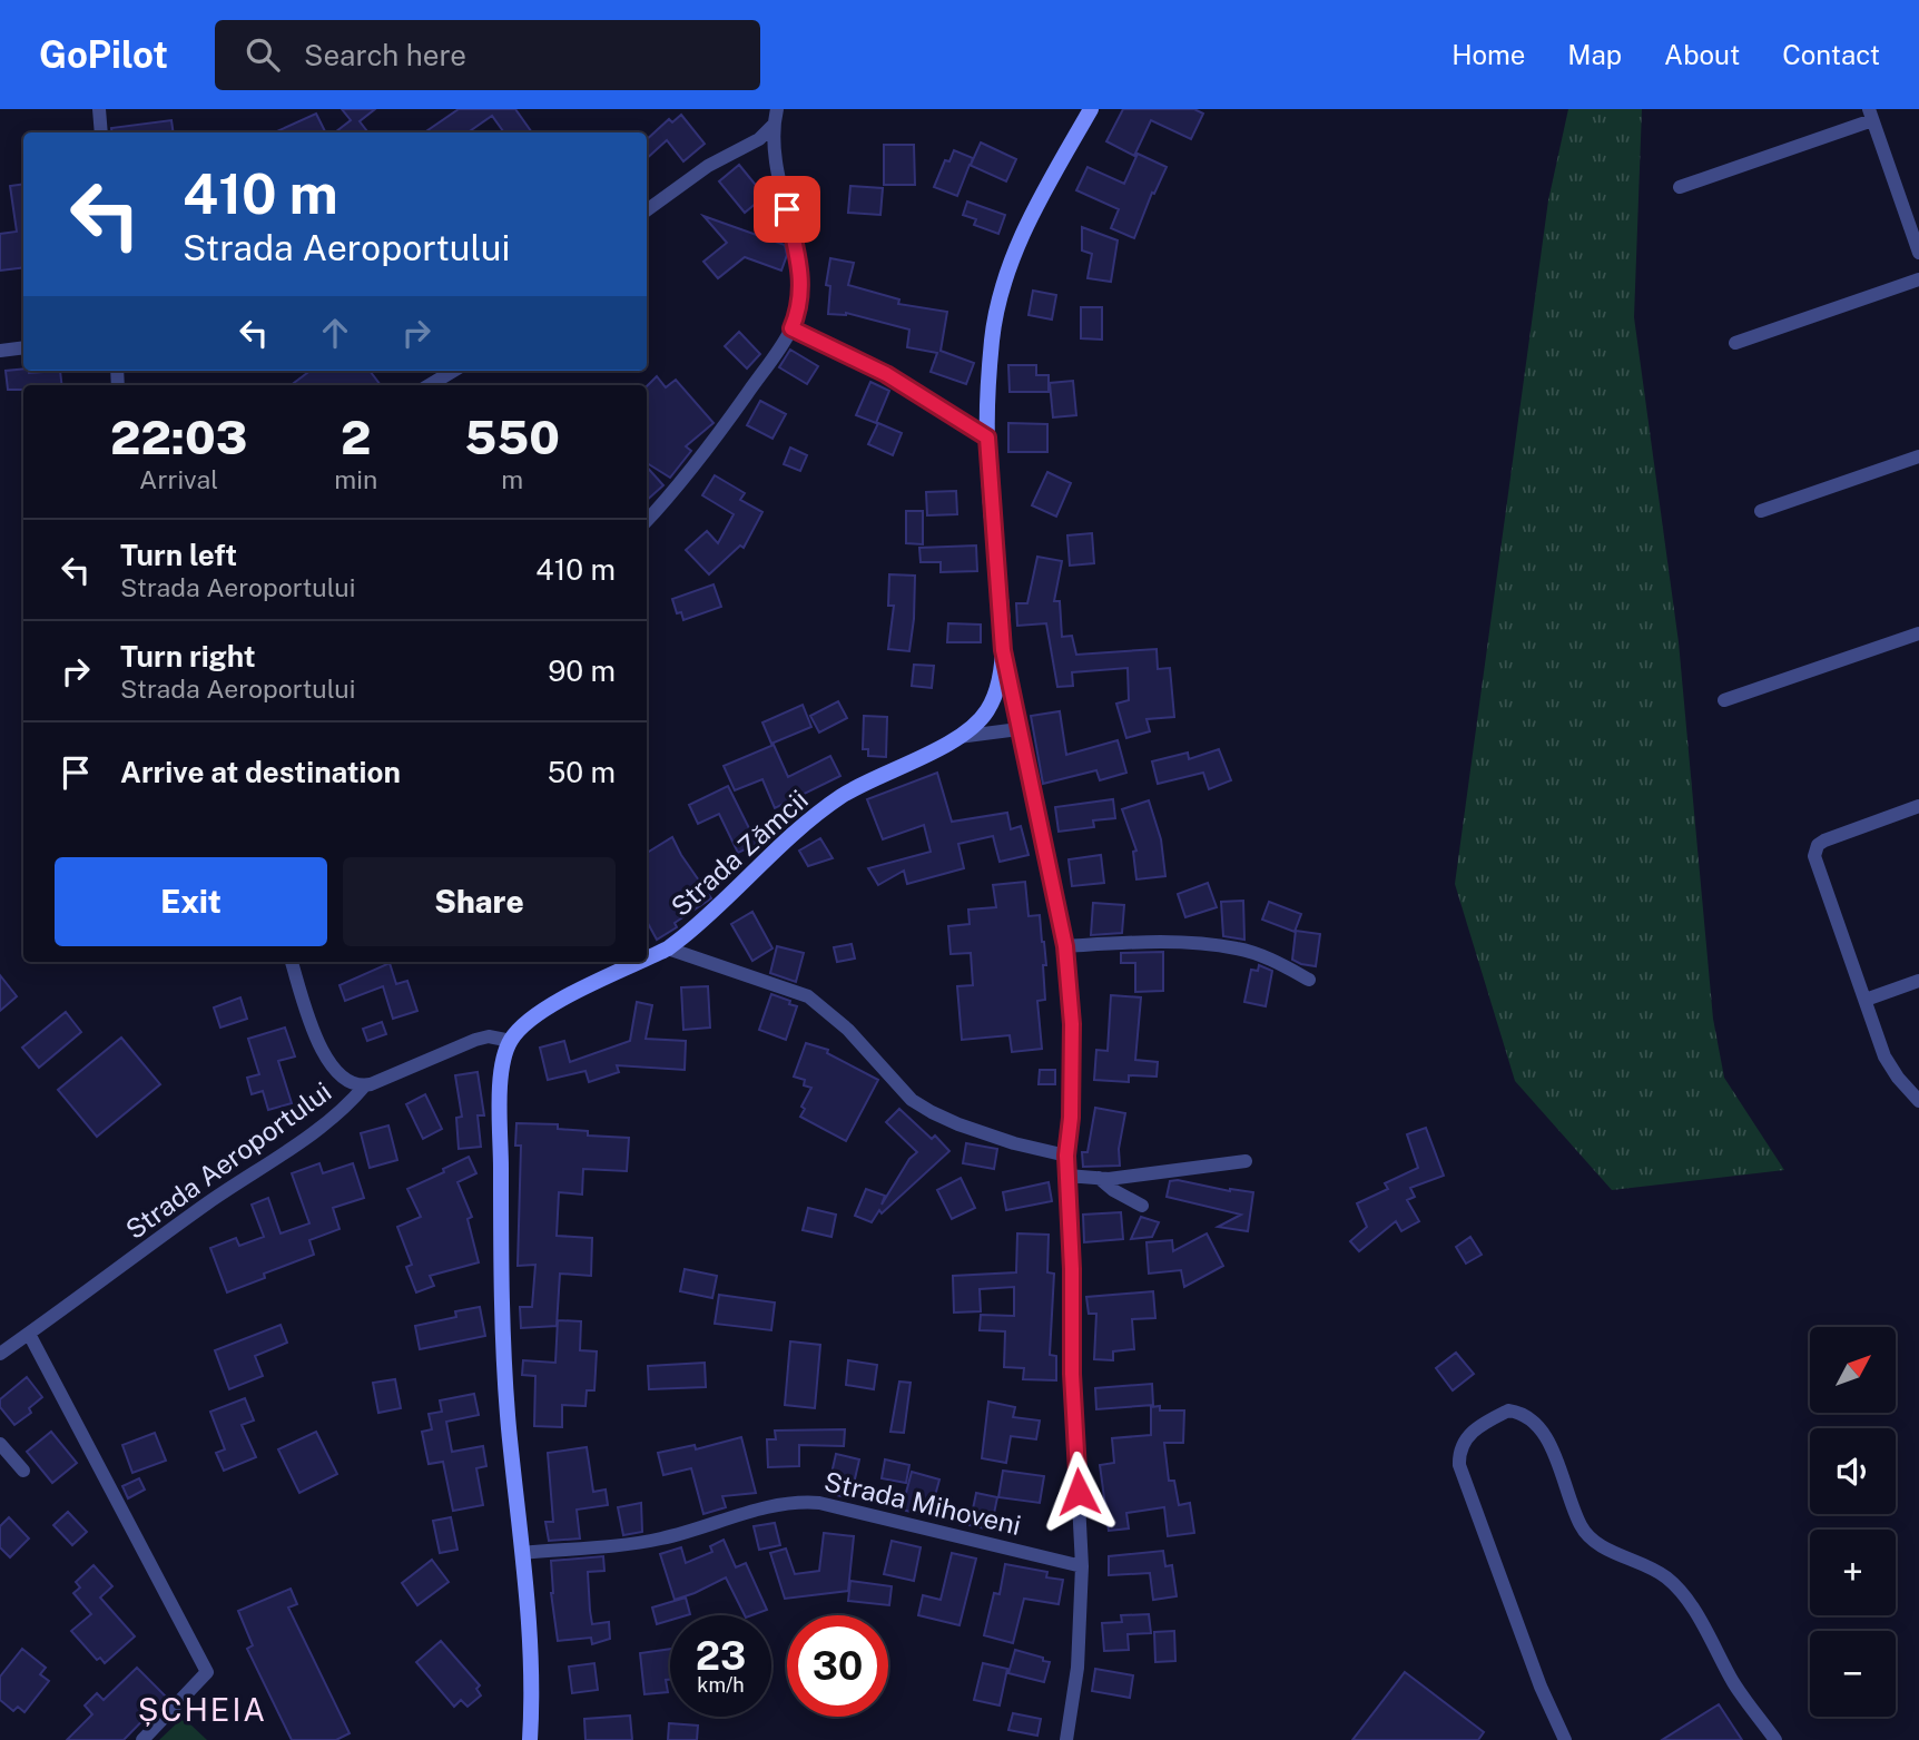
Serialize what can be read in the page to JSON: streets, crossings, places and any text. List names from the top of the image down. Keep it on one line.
{"streets":{"main road":["Strada Zămcii"],"street":["Strada Aeroportului","Strada Mihoveni"]},"crossings":[["Strada Zămcii","Strada Mihoveni"]],"districts":["ȘCHEIA"],"north":"top right","page":{"header":"GoPilot","search":"Search here","nav":["Home","Map","About","Contact"],"turn":["410 m","Strada Aeroportului"],"eta":["22:03","Arrival","2","min","550","m"],"list":[{"name":"Turn left","note":"Strada Aeroportului","value":"410 m"},{"name":"Turn right","note":"Strada Aeroportului","value":"90 m"},{"name":"Arrive at destination","value":"50 m"}],"buttons":["Exit","Share"],"map_buttons":["+","−"],"speed":"23 km/h","limit":"30"}}
